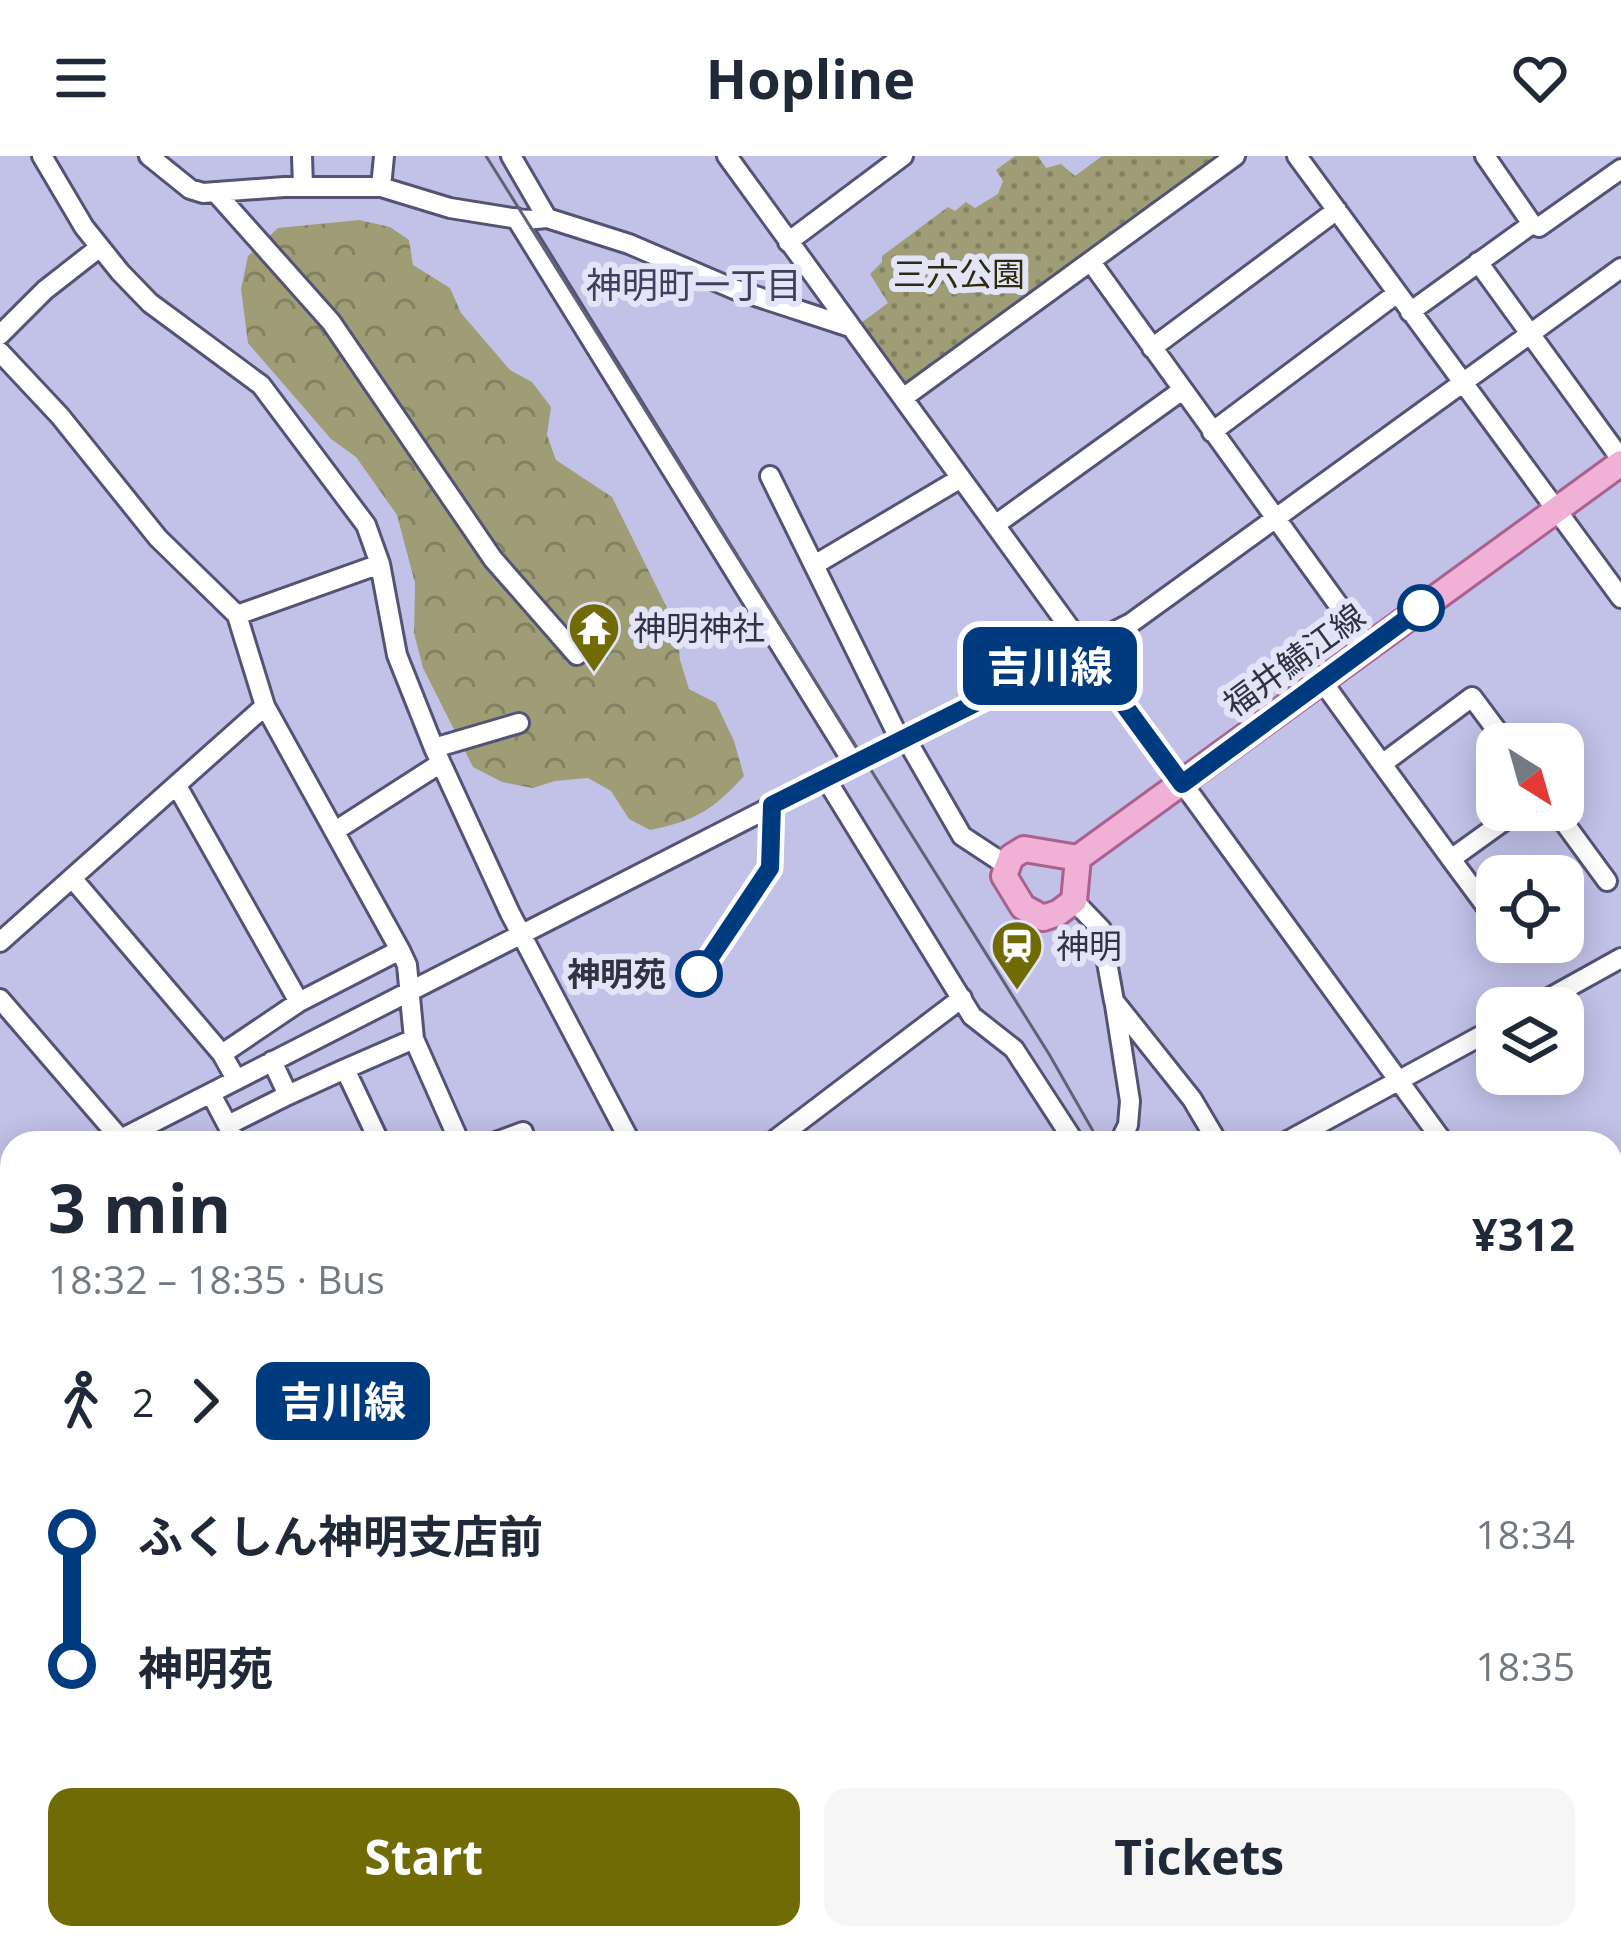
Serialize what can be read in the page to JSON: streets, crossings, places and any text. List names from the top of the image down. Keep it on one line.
{"streets":{"main road":["福井鯖江線"]},"districts":["神明町一丁目"],"parks":["三六公園"],"places":{"temple":["神明神社"],"other":["神明苑"],"station":["神明"]},"lines":["bus line 吉川線"],"north":"bottom right","page":{"header":"Hopline","on_map":"吉川線","heading":["3 min","18:32 – 18:35 · Bus","¥312"],"legs":["2","吉川線"],"list":[{"name":"ふくしん神明支店前","value":"18:34"},{"name":"神明苑","value":"18:35"}],"buttons":["Start","Tickets"]}}
